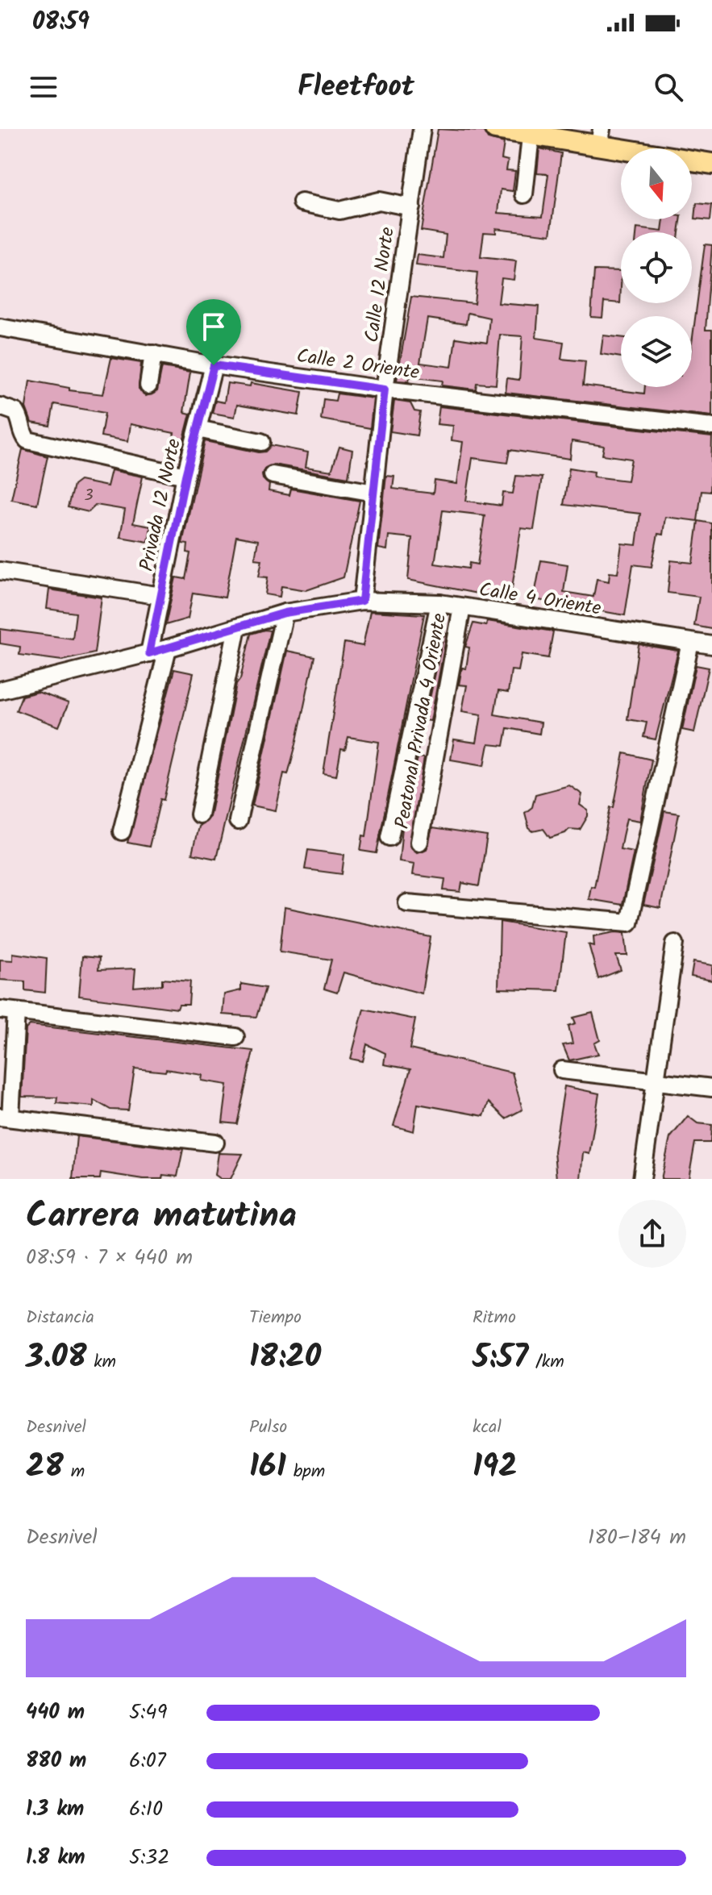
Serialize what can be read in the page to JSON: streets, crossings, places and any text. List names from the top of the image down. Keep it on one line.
{"streets":{"street":["Calle 12 Norte","Calle 2 Oriente","Privada 12 Norte","Calle 4 Oriente","Peatonal Privada 4 Oriente"]},"crossings":[["Calle 12 Norte","Calle 2 Oriente"],["Calle 12 Norte","Calle 4 Oriente"],["Calle 2 Oriente","Privada 12 Norte"],["Privada 12 Norte","Calle 4 Oriente"],["Calle 4 Oriente","Peatonal Privada 4 Oriente"]],"house_numbers":["3"],"north":"bottom","page":{"status":"08:59","header":"Fleetfoot","heading":["Carrera matutina","08:59 · 7 × 440 m"],"stats":[["Distancia","3.08 km"],["Tiempo","18:20"],["Ritmo","5:57 /km"],["Desnivel","28 m"],["Pulso","161 bpm"],["kcal","192"]],"chart":["Desnivel","180–184 m"],"list":[{"name":"440 m","note":"5:49"},{"name":"880 m","note":"6:07"},{"name":"1.3 km","note":"6:10"},{"name":"1.8 km","note":"5:32"}]}}
